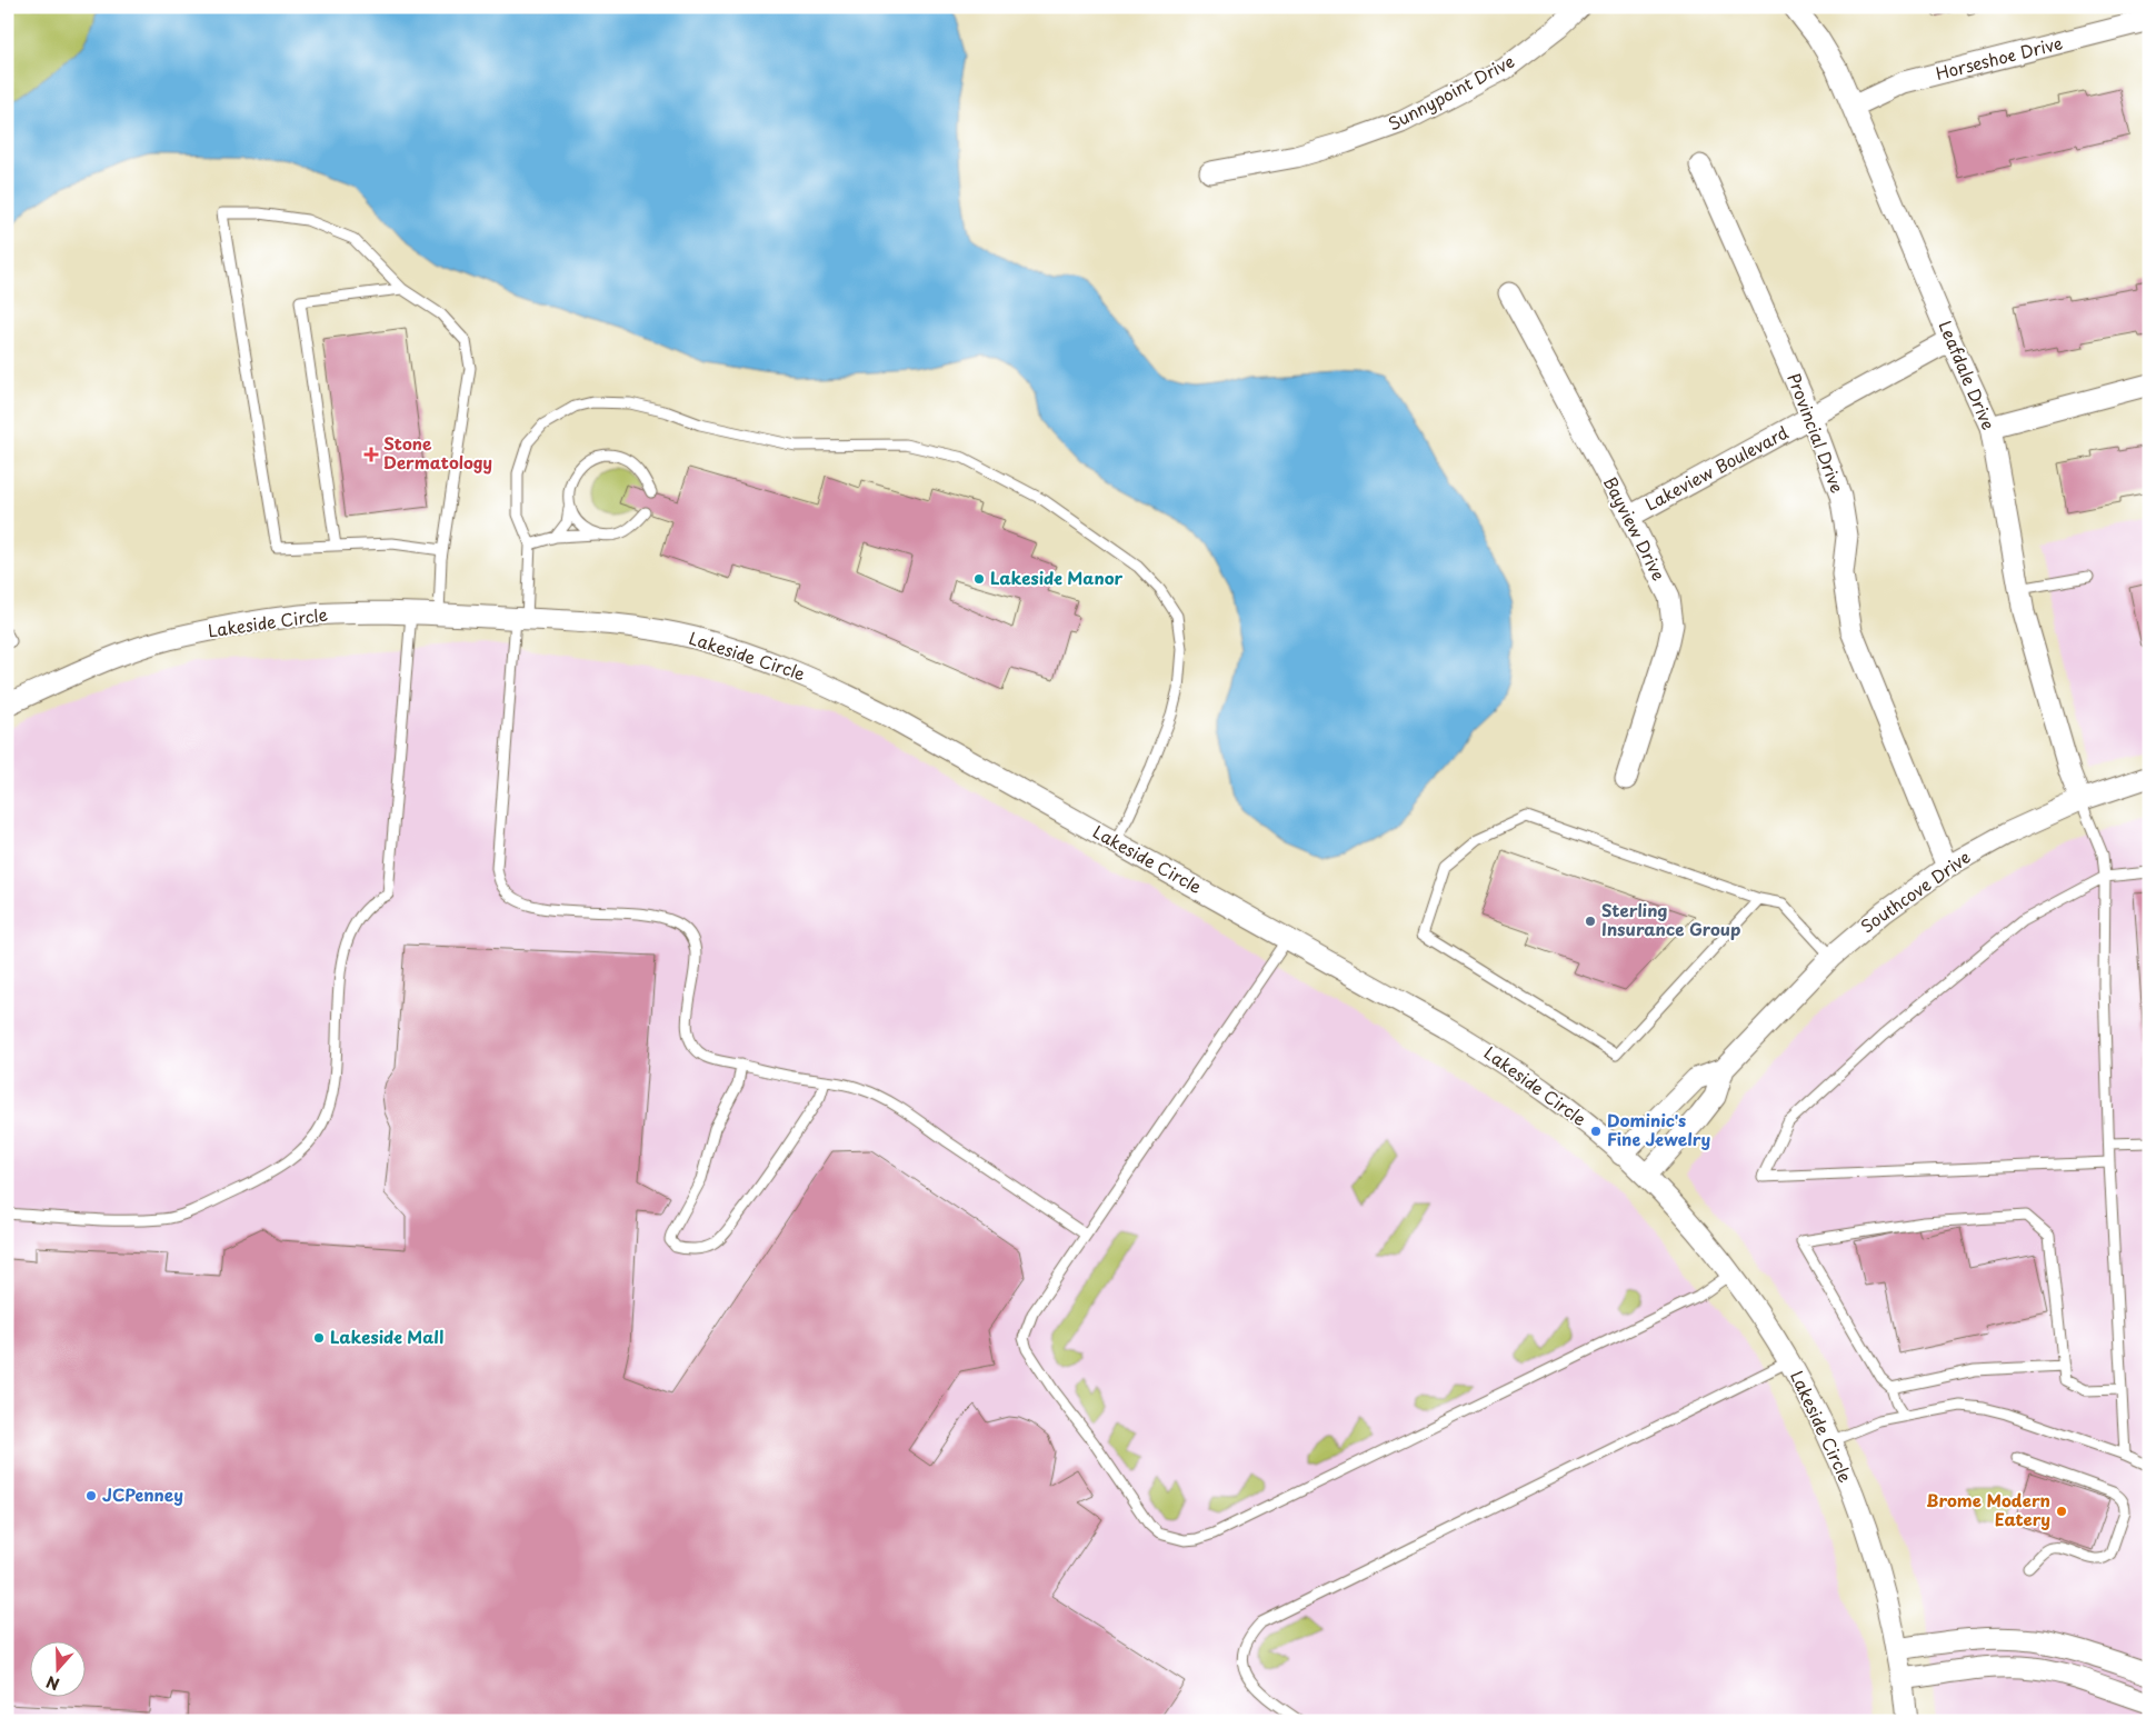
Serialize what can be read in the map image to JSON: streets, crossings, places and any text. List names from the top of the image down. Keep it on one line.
{"streets":{"street":["Horseshoe Drive","Sunnypoint Drive","Leafdale Drive","Provincial Drive","Lakeview Boulevard","Bayview Drive","Lakeside Circle","Southcove Drive"]},"crossings":[["Horseshoe Drive","Leafdale Drive"],["Leafdale Drive","Lakeview Boulevard"],["Leafdale Drive","Southcove Drive"],["Provincial Drive","Lakeview Boulevard"],["Provincial Drive","Southcove Drive"],["Lakeview Boulevard","Bayview Drive"],["Lakeside Circle","Southcove Drive"]],"places":{"health":["Stone Dermatology"],"other":["Lakeside Manor","Sterling Insurance Group","Dominic's Fine Jewelry","Lakeside Mall","JCPenney","Brome Modern Eatery"]},"north":"bottom"}
